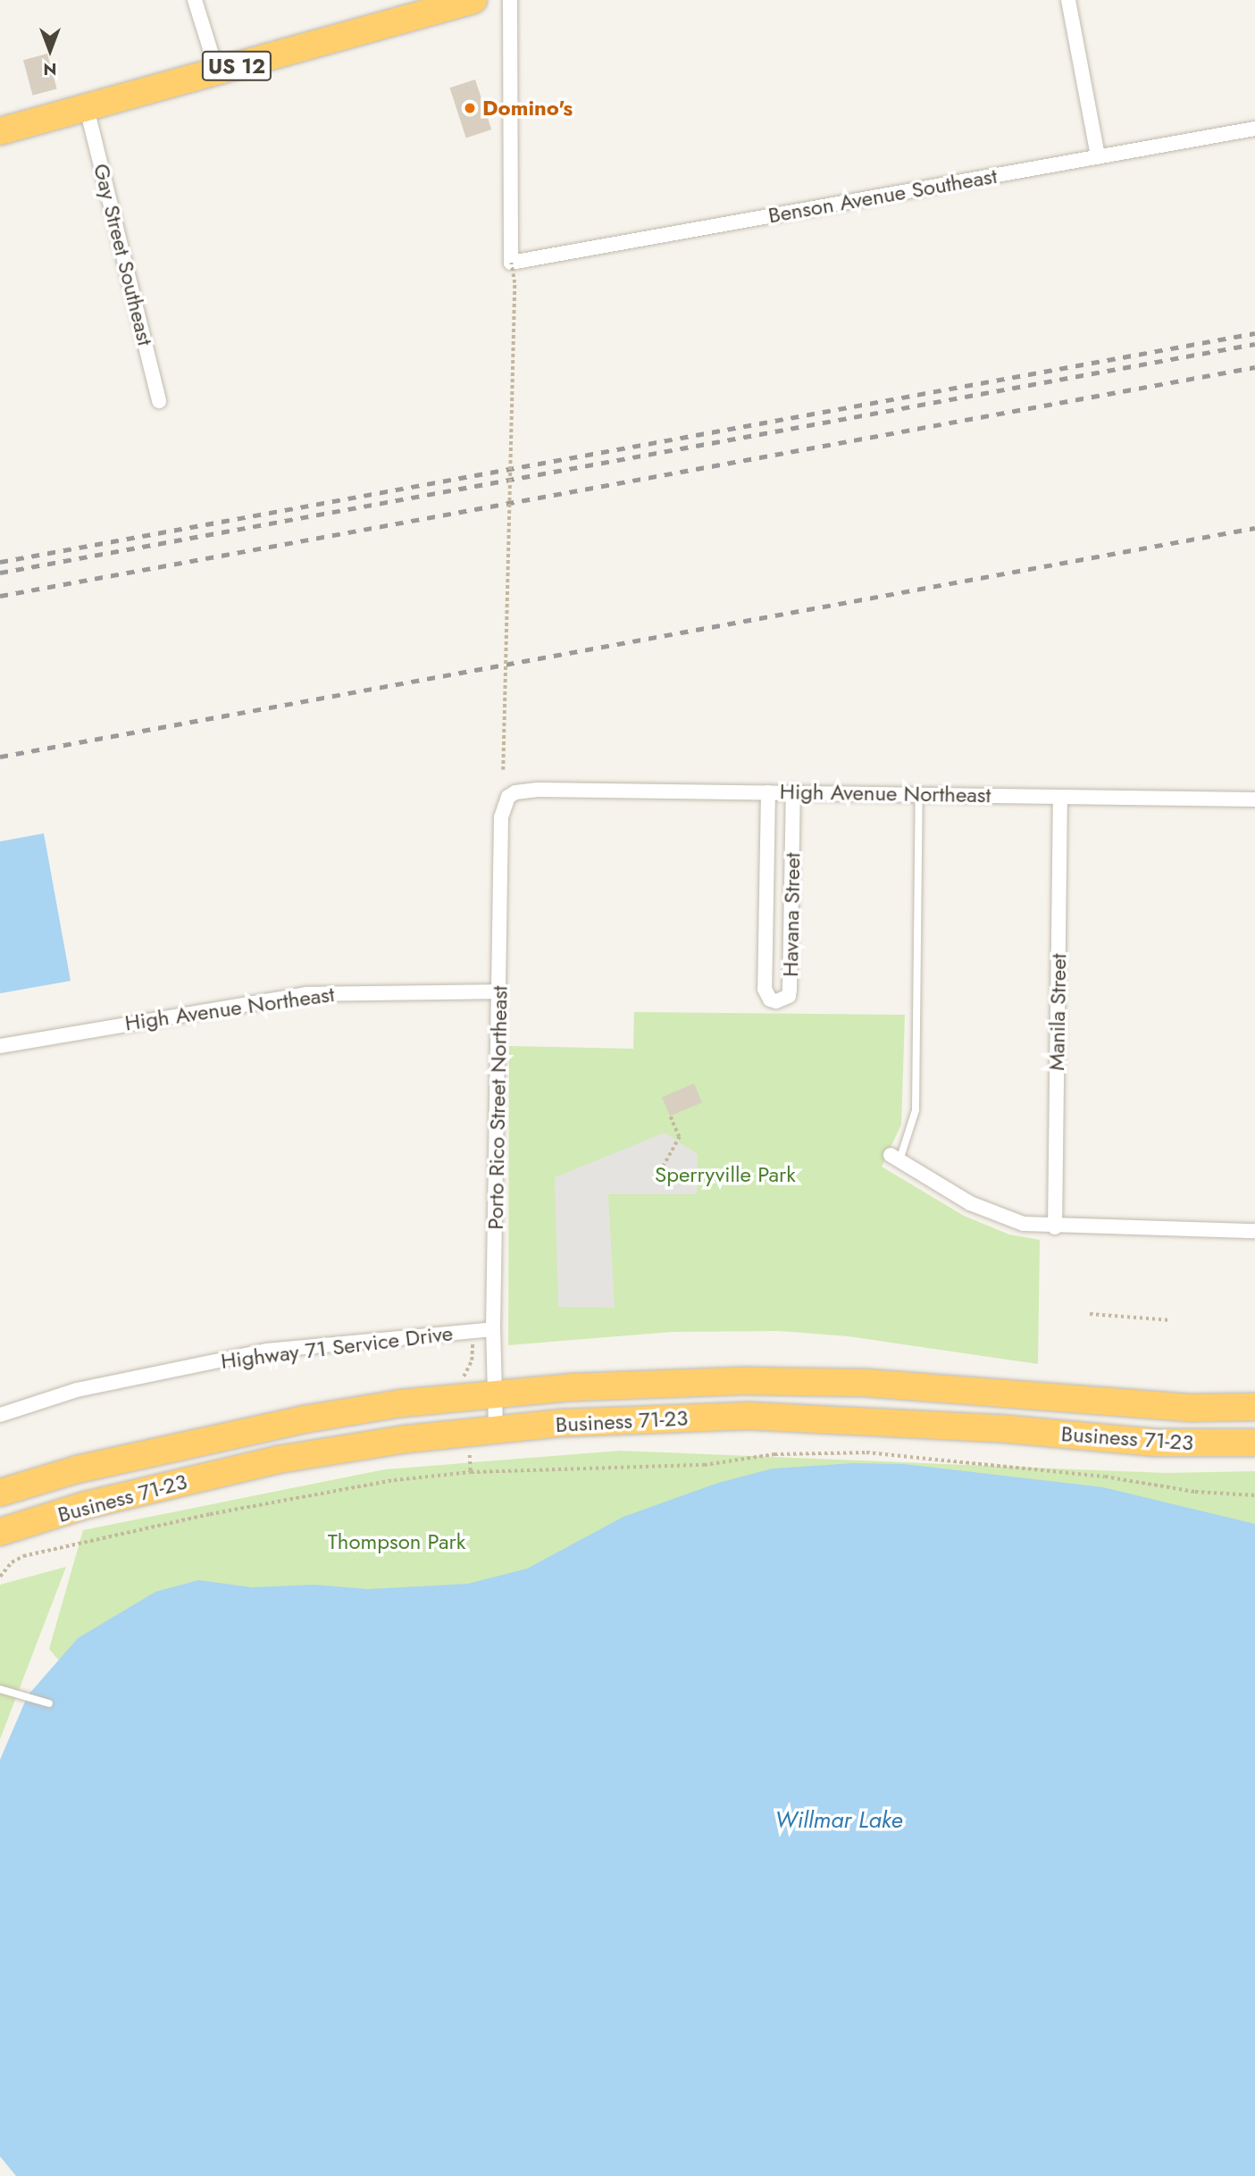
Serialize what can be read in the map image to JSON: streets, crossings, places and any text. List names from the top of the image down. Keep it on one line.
{"streets":{"highway":["US 12","Business 71-23"],"street":["Benson Avenue Southeast","Gay Street Southeast","High Avenue Northeast","Havana Street","Manila Street","Porto Rico Street Northeast","Highway 71 Service Drive"]},"crossings":[["US 12","Gay Street Southeast"],["High Avenue Northeast","Havana Street"],["High Avenue Northeast","Manila Street"],["High Avenue Northeast","Porto Rico Street Northeast"],["Porto Rico Street Northeast","Highway 71 Service Drive"],["Porto Rico Street Northeast","Business 71-23"]],"water":["Willmar Lake"],"parks":["Sperryville Park","Thompson Park"],"places":["Domino's"],"north":"bottom"}
